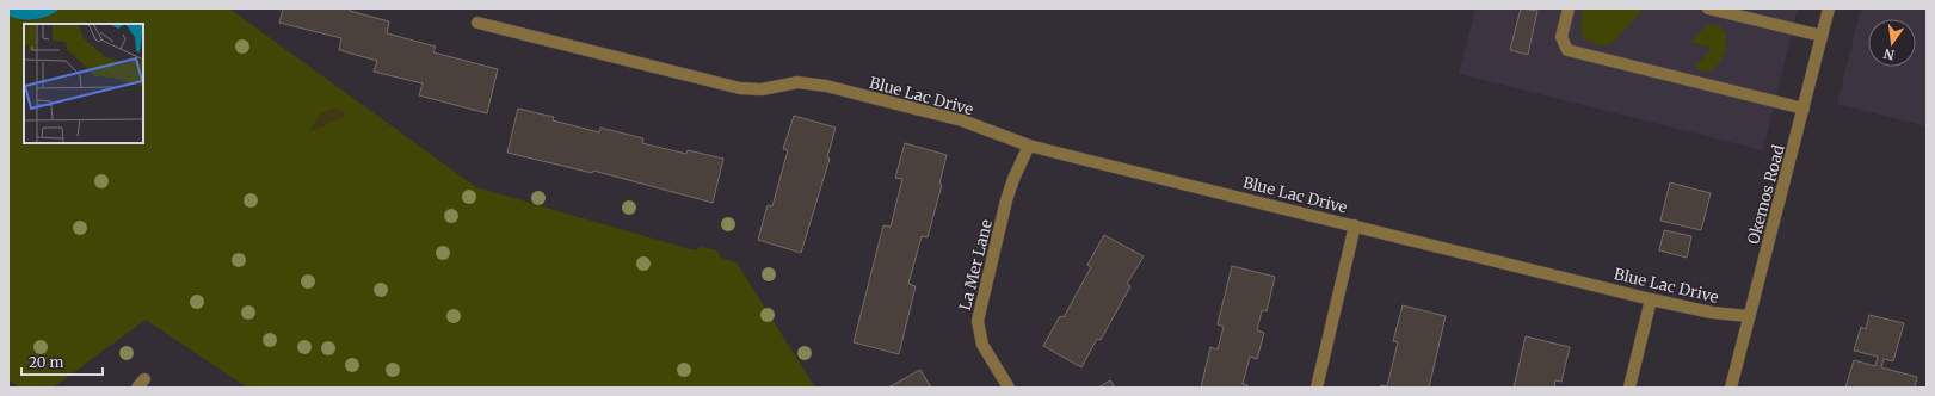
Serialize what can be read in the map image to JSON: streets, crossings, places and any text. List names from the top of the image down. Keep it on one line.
{"streets":{"street":["Blue Lac Drive","Okemos Road","La Mer Lane"]},"crossings":[["Blue Lac Drive","Okemos Road"],["Blue Lac Drive","La Mer Lane"]],"scale_bar":"20 m","north":"bottom"}
